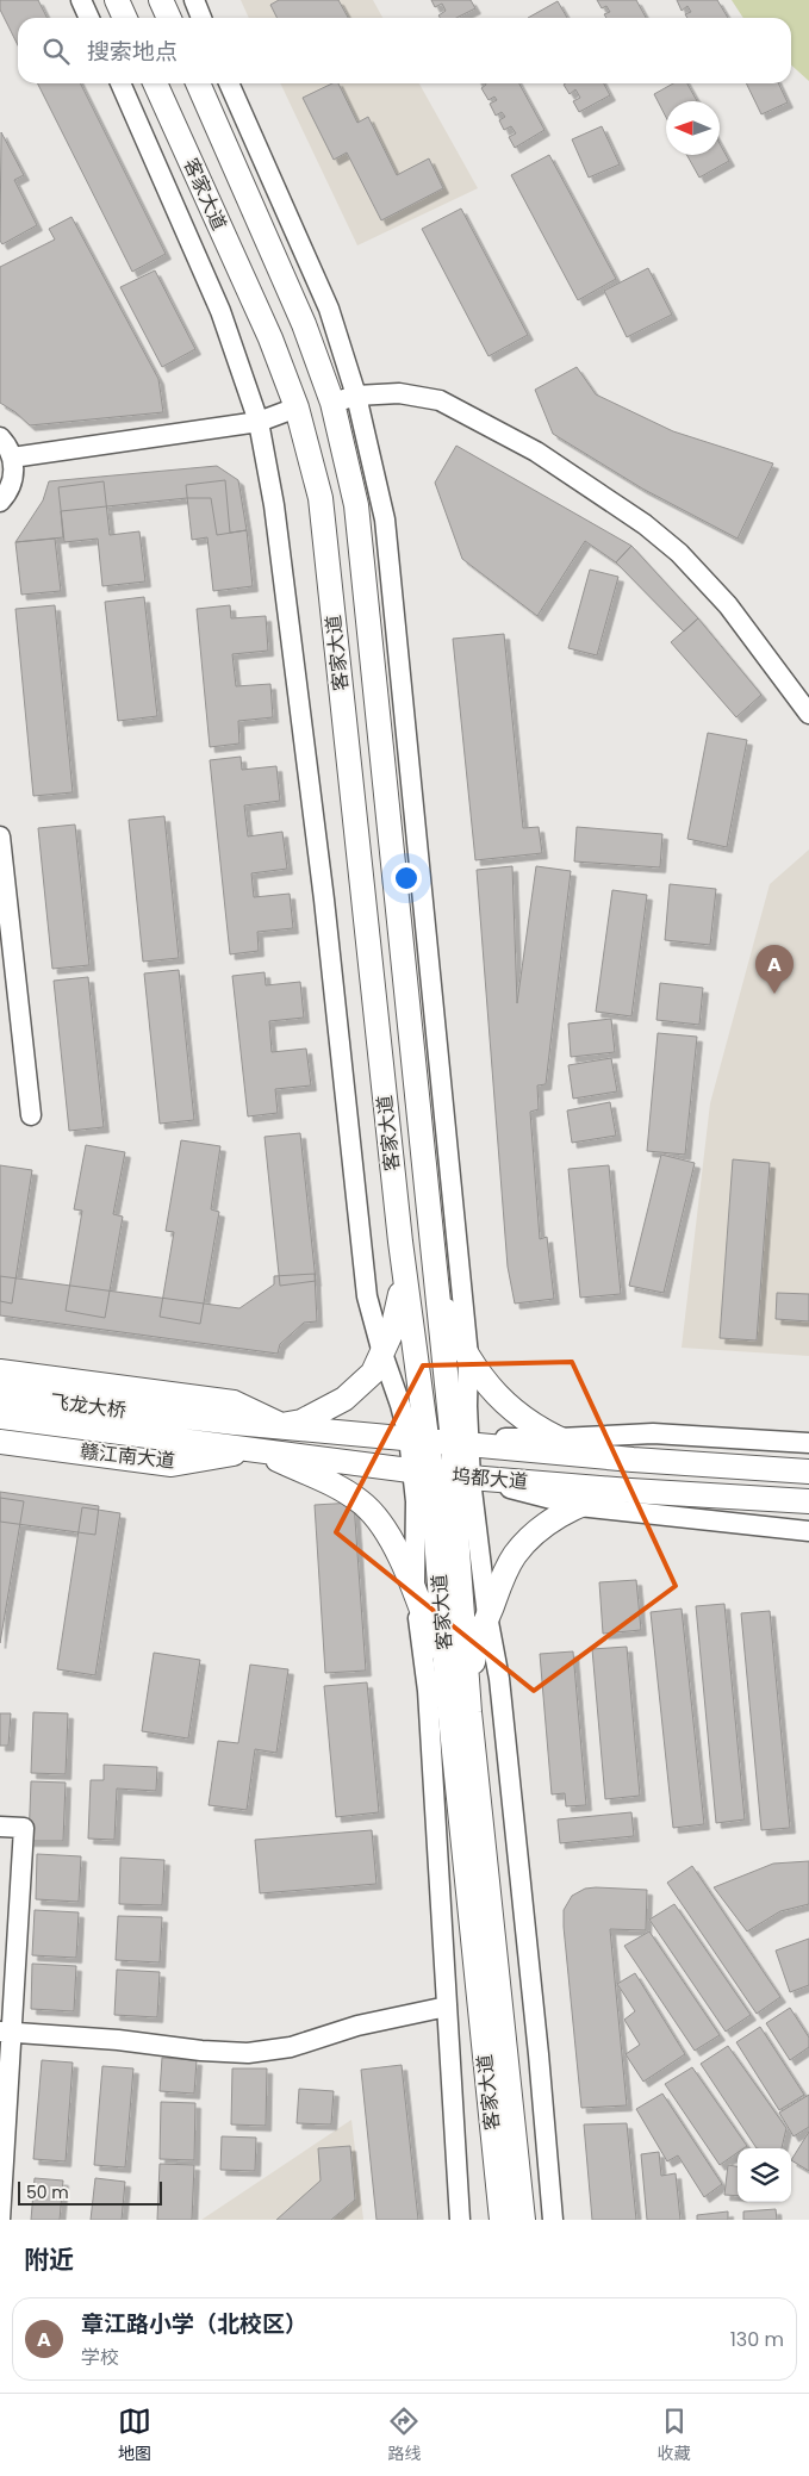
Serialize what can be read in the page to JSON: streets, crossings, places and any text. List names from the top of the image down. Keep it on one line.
{"streets":{"main road":["客家大道","飞龙大桥","赣江南大道","坞都大道"]},"crossings":[["客家大道","坞都大道"],["飞龙大桥","坞都大道"],["赣江南大道","坞都大道"]],"scale_bar":"50 m","north":"left","page":{"search":"搜索地点","pins":"A","scale":"50 m","heading":"附近","list":[{"mark":"A","name":"章江路小学（北校区）","note":"学校","value":"130 m"}],"nav":["地图","路线","收藏"]}}
